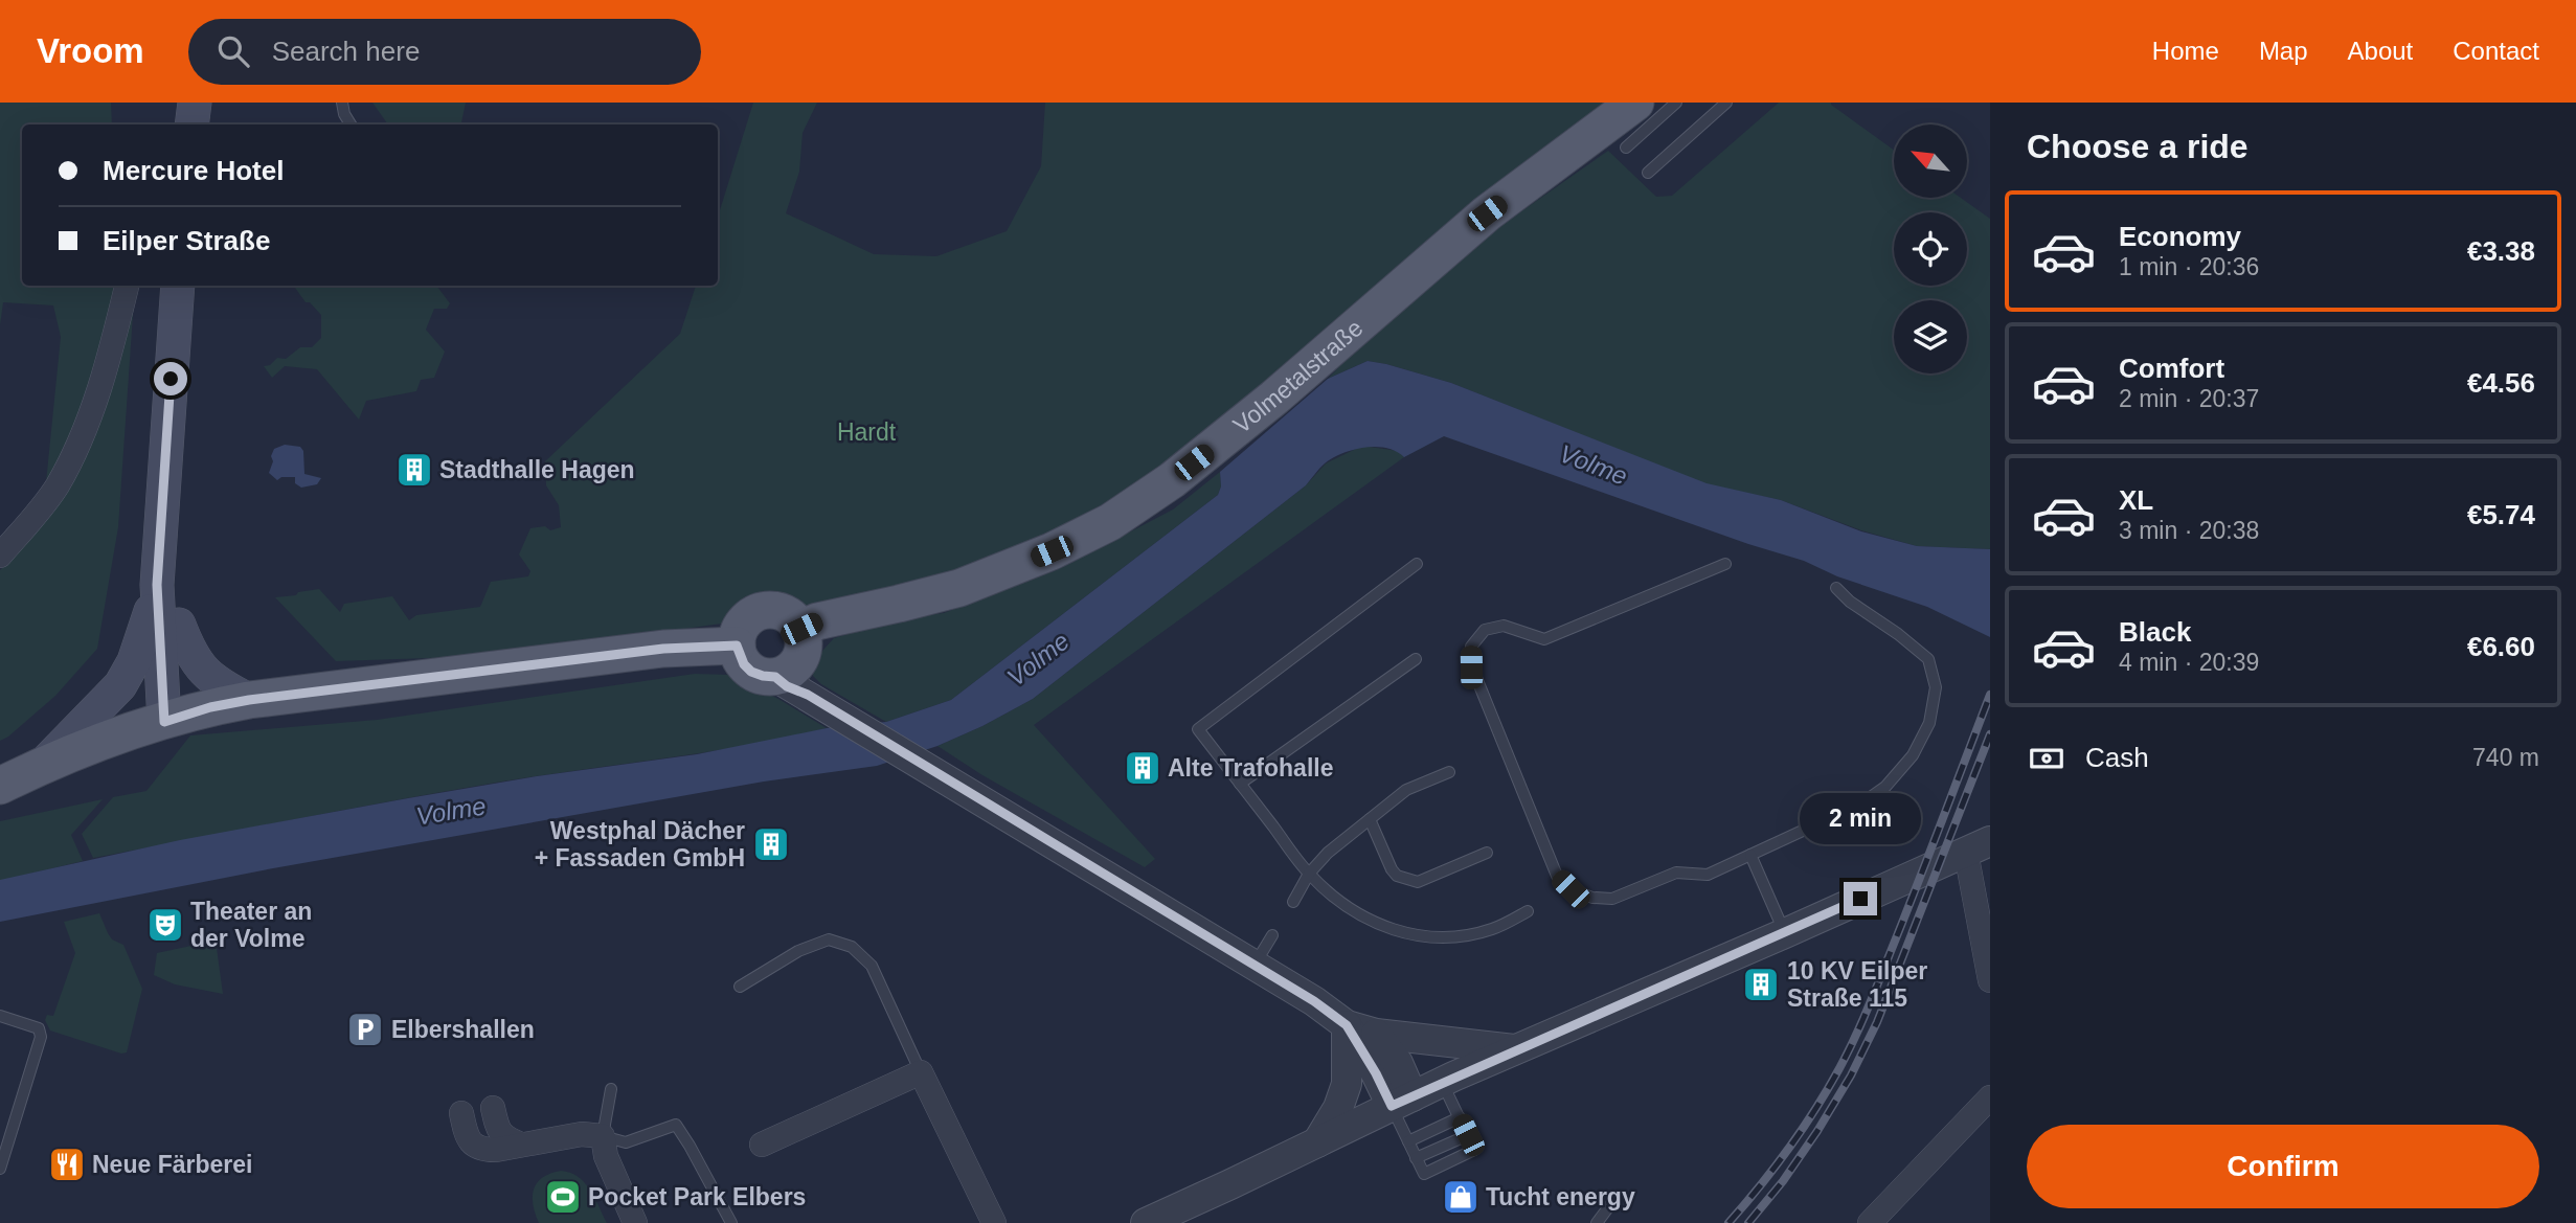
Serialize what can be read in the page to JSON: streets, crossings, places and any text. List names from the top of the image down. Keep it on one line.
{"streets":{"main road":["Volmetalstraße"]},"water":["Volme"],"parks":["Hardt"],"places":{"building":["Stadthalle Hagen","Alte Trafohalle","Westphal Dächer + Fassaden GmbH","10 KV Eilper Straße 115"],"theatre":["Theater an der Volme"],"parking":["Elbershallen"],"restaurant":["Neue Färberei"],"sports":["Pocket Park Elbers"],"shop":["Tucht energy"]},"north":"top left","page":{"header":"Vroom","search":"Search here","nav":["Home","Map","About","Contact"],"heading":"Choose a ride","banner":["Mercure Hotel","Eilper Straße"],"list":[{"name":"Economy","note":"1 min · 20:36","value":"€3.38"},{"name":"Comfort","note":"2 min · 20:37","value":"€4.56"},{"name":"XL","note":"3 min · 20:38","value":"€5.74"},{"name":"Black","note":"4 min · 20:39","value":"€6.60"}],"pay":["Cash","740 m"],"bubble":"2 min","buttons":"Confirm"}}
